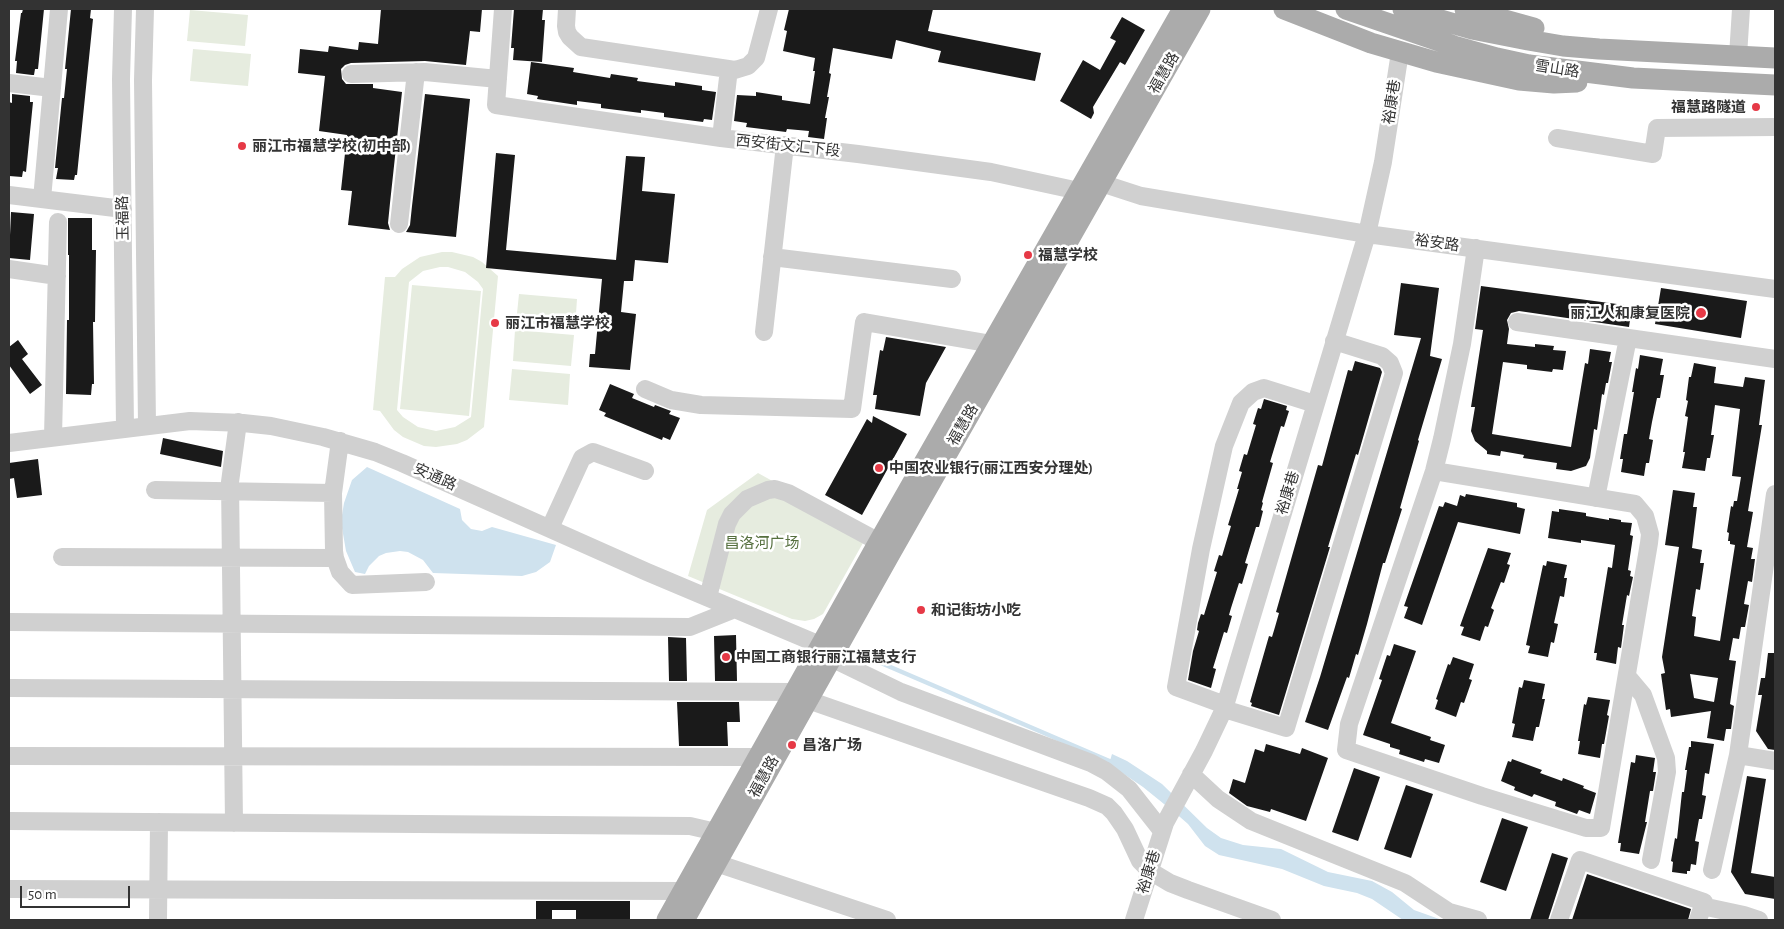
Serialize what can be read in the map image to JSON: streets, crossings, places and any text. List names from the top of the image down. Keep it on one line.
{"streets":{"main road":["雪山路","福慧路"],"street":["裕康巷","西安街文汇下段","玉福路","裕安路","安通路"]},"crossings":[["福慧路","西安街文汇下段"],["福慧路","裕安路"],["福慧路","安通路"],["裕康巷","裕安路"],["裕康巷","安通路"],["玉福路","安通路"]],"parks":["昌洛河广场"],"places":["福慧路隧道","丽江市福慧学校(初中部)","福慧学校","丽江人和康复医院","丽江市福慧学校","中国农业银行(丽江西安分理处)","和记街坊小吃","中国工商银行丽江福慧支行","昌洛广场"],"scale_bar":"50 m"}
